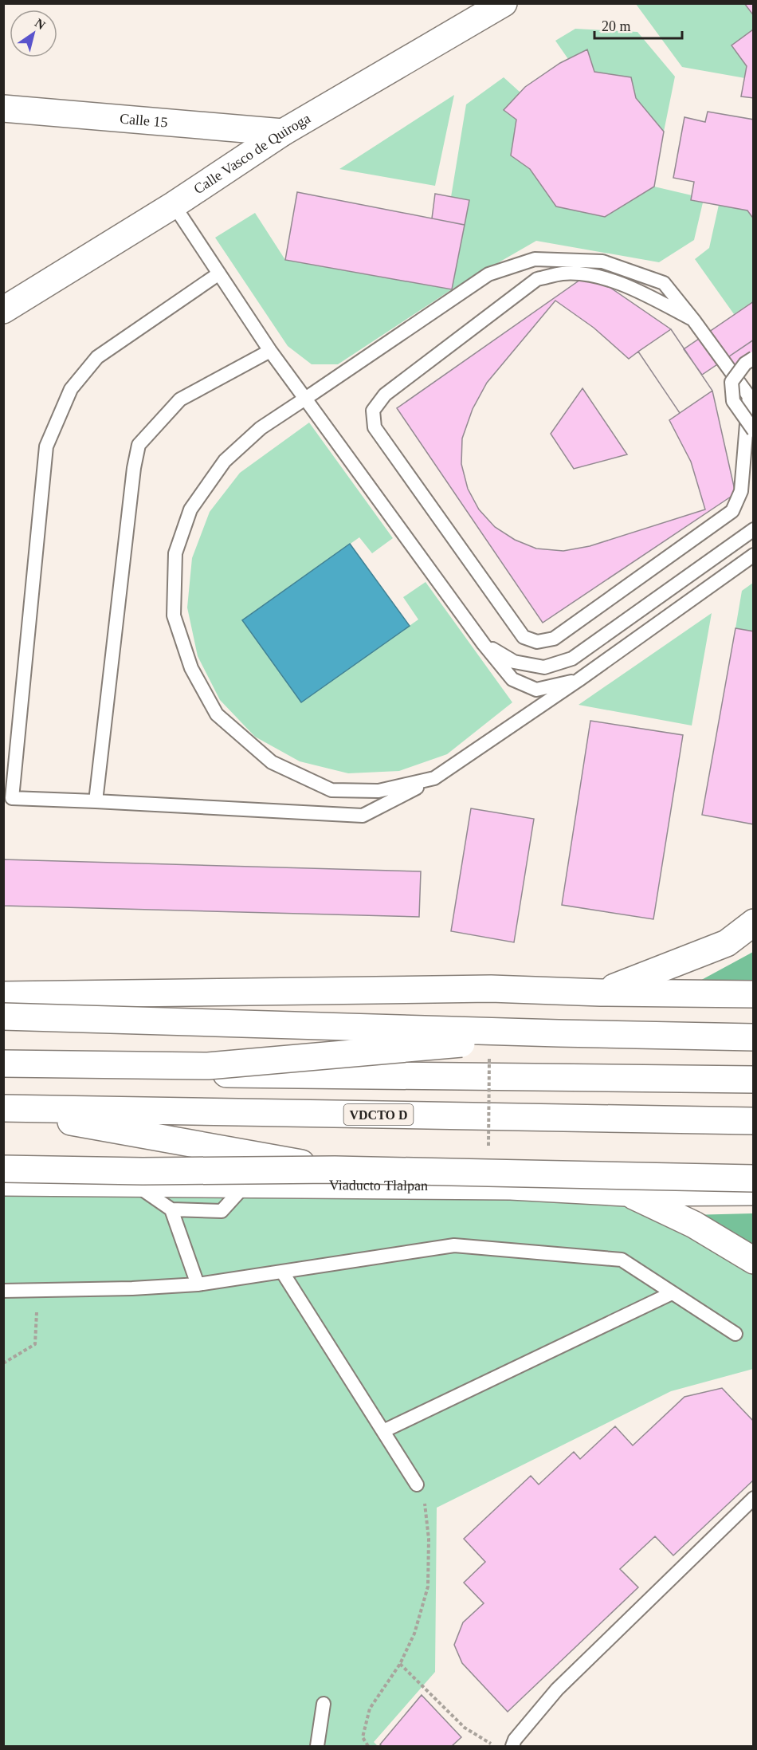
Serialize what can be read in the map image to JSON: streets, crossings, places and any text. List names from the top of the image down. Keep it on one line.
{"streets":{"main road":["Calle 15","Calle Vasco de Quiroga","VDCTO D","Viaducto Tlalpan"]},"crossings":[["Calle 15","Calle Vasco de Quiroga"]],"scale_bar":"20 m","north":"top right"}
